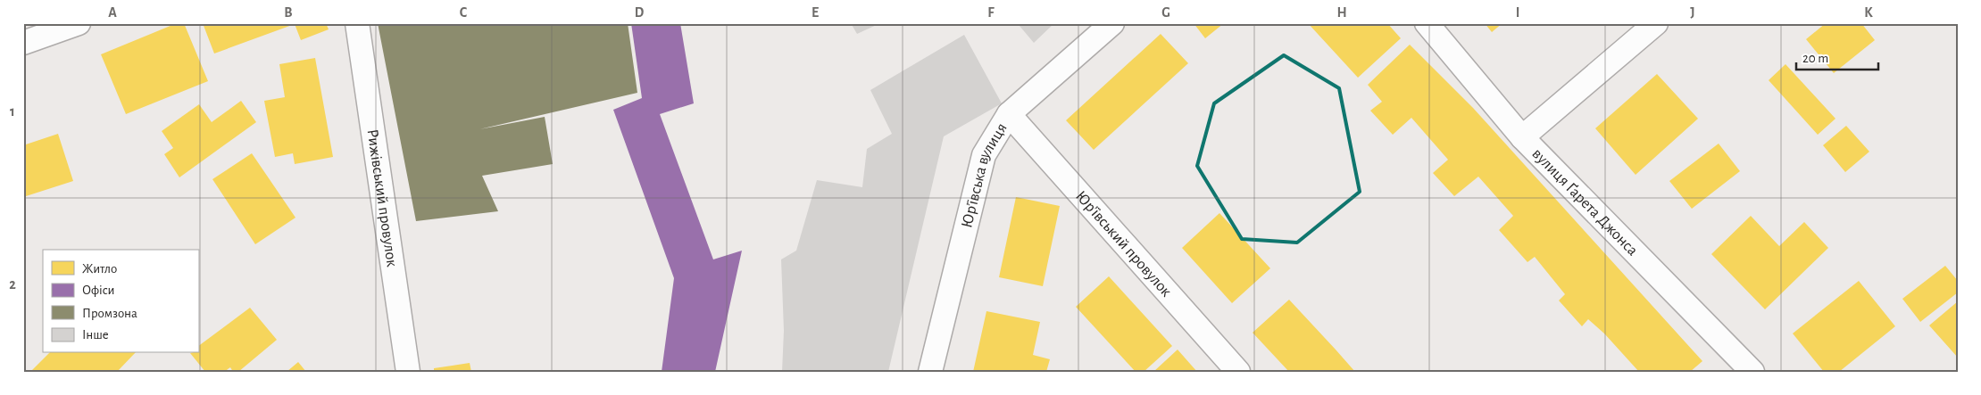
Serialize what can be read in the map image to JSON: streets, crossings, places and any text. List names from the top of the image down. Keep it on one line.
{"streets":{"street":["Юр’ївська вулиця","Рижівський провулок","вулиця Ґарета Джонса","Юр’ївський провулок"]},"crossings":[["Юр’ївська вулиця","Юр’ївський провулок"]],"legend":["Житло","Офіси","Промзона","Інше"],"scale_bar":"20 m","grid":{"columns":["A","B","C","D","E","F","G","H","I","J","K"],"rows":["1","2"]}}
